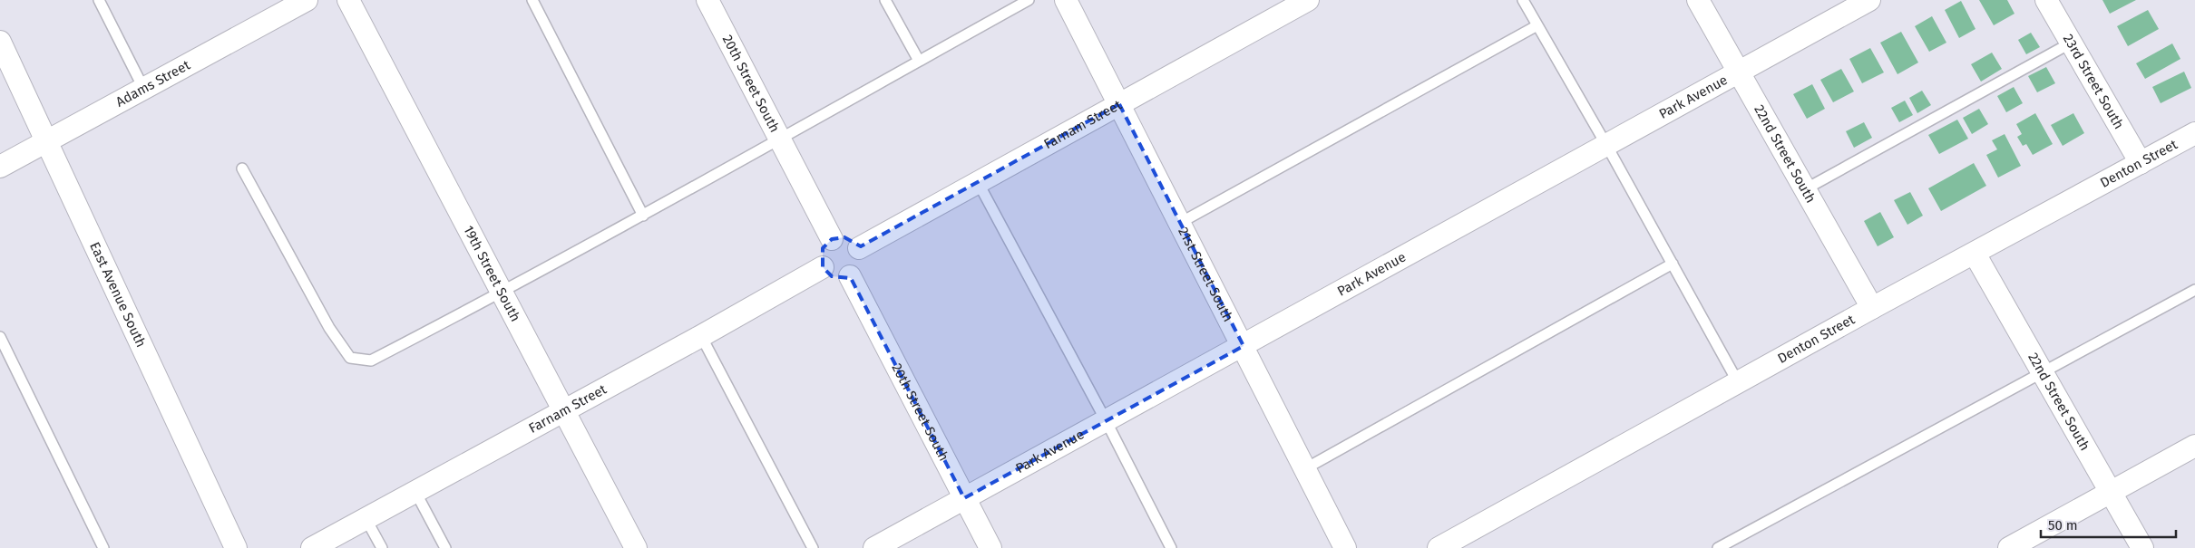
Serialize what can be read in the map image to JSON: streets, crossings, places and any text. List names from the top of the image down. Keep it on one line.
{"streets":{"street":["23rd Street South","Adams Street","20th Street South","Park Avenue","Farnam Street","22nd Street South","Denton Street","19th Street South","21st Street South","East Avenue South"]},"crossings":[["23rd Street South","Denton Street"],["Adams Street","East Avenue South"],["20th Street South","Park Avenue"],["20th Street South","Farnam Street"],["Park Avenue","22nd Street South"],["Park Avenue","21st Street South"],["Farnam Street","19th Street South"],["Farnam Street","21st Street South"],["22nd Street South","Denton Street"]],"scale_bar":"50 m"}
